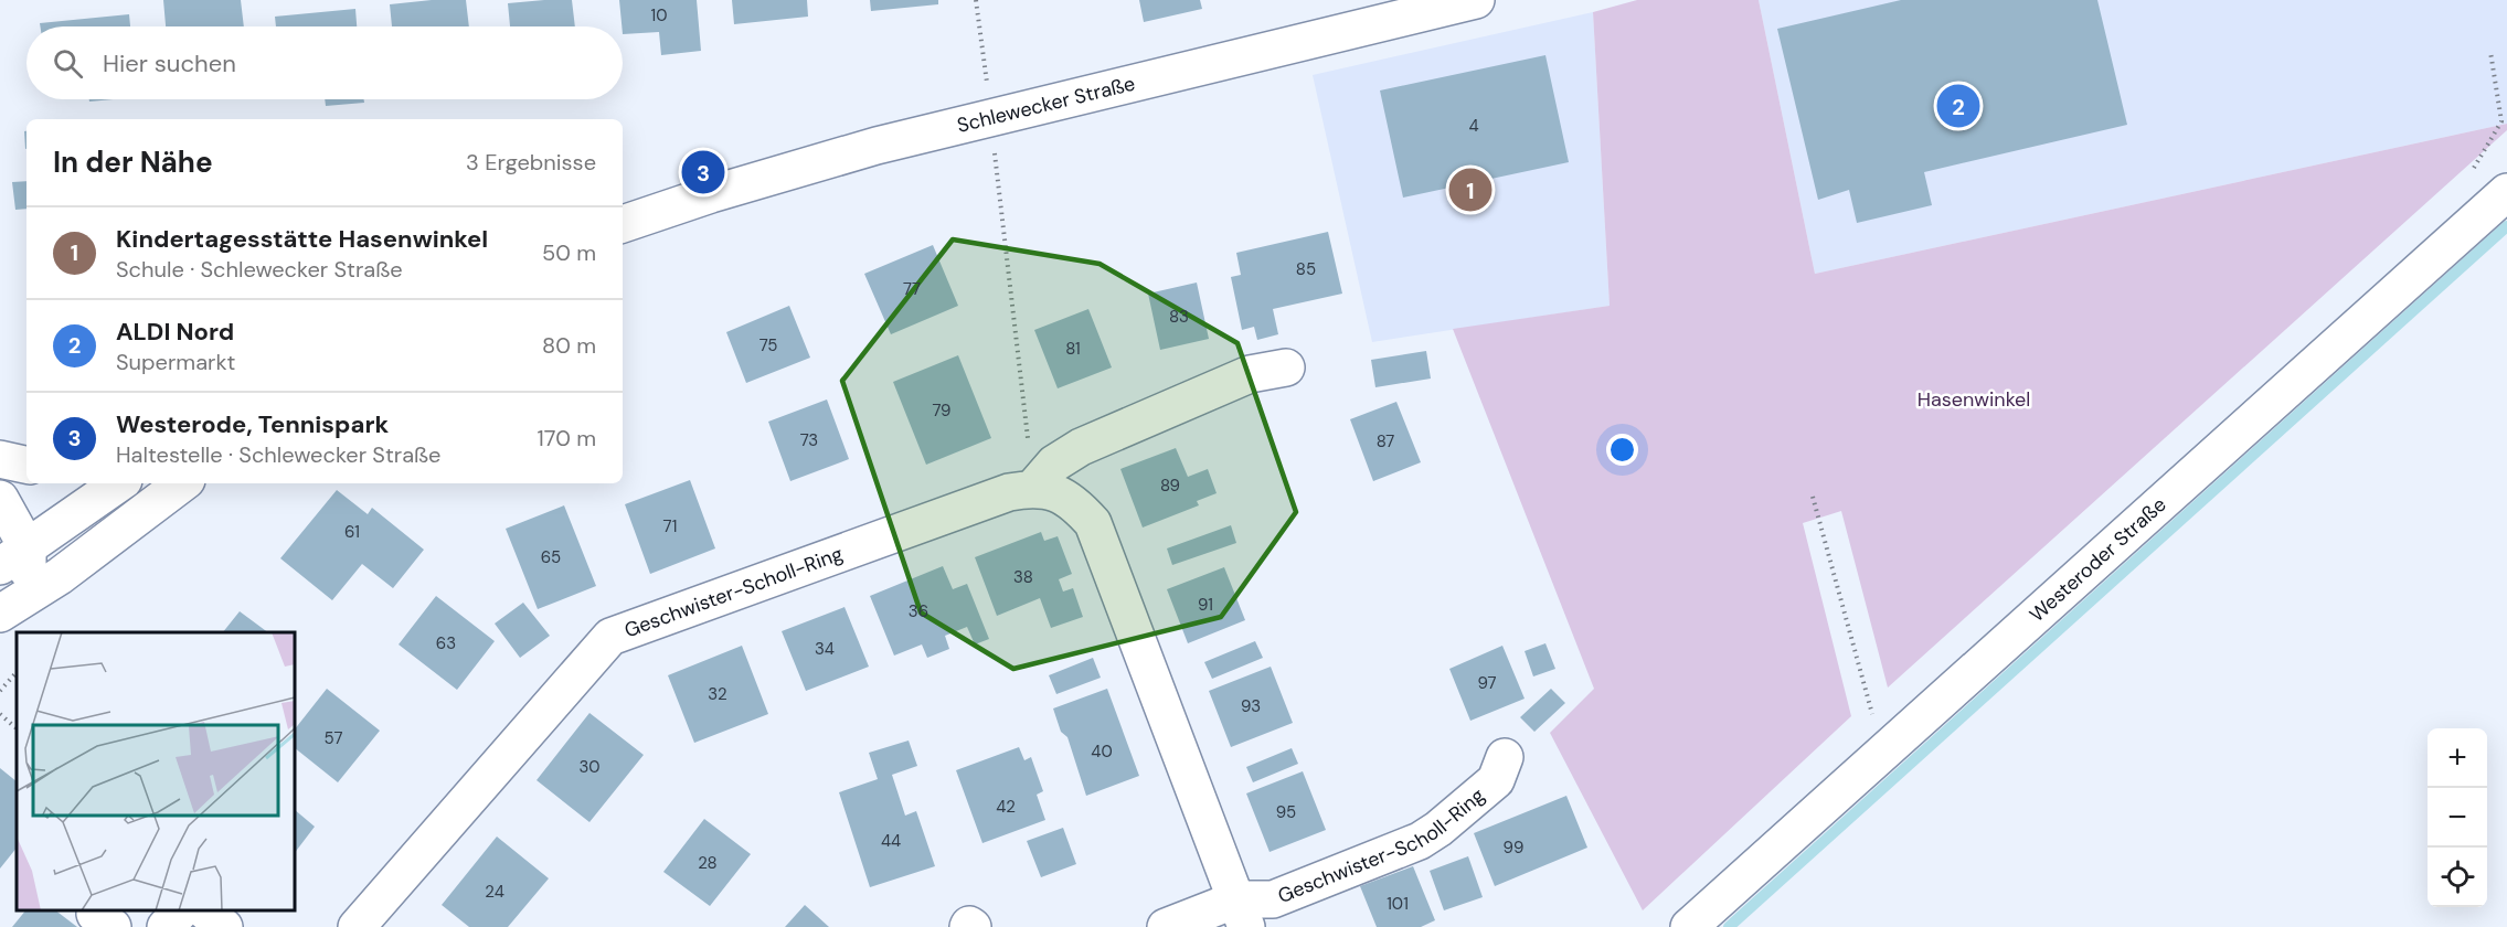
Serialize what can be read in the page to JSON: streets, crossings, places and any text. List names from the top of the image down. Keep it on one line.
{"streets":{"street":["Schlewecker Straße","Westeroder Straße","Geschwister-Scholl-Ring"]},"parks":["Hasenwinkel"],"house_numbers":["10","4","85","77","83","75","81","79","73","87","89","71","61","65","38","91","36","63","34","97","32","93","57","40","30","42","95","44","99","28","24","101"],"page":{"search":"Hier suchen","pins":["2","3","1"],"heading":["In der Nähe","3 Ergebnisse"],"list":[{"mark":"1","name":"Kindertagesstätte Hasenwinkel","note":"Schule · Schlewecker Straße","value":"50 m"},{"mark":"2","name":"ALDI Nord","note":"Supermarkt","value":"80 m"},{"mark":"3","name":"Westerode, Tennispark","note":"Haltestelle · Schlewecker Straße","value":"170 m"}],"map_buttons":["+","−"]}}
